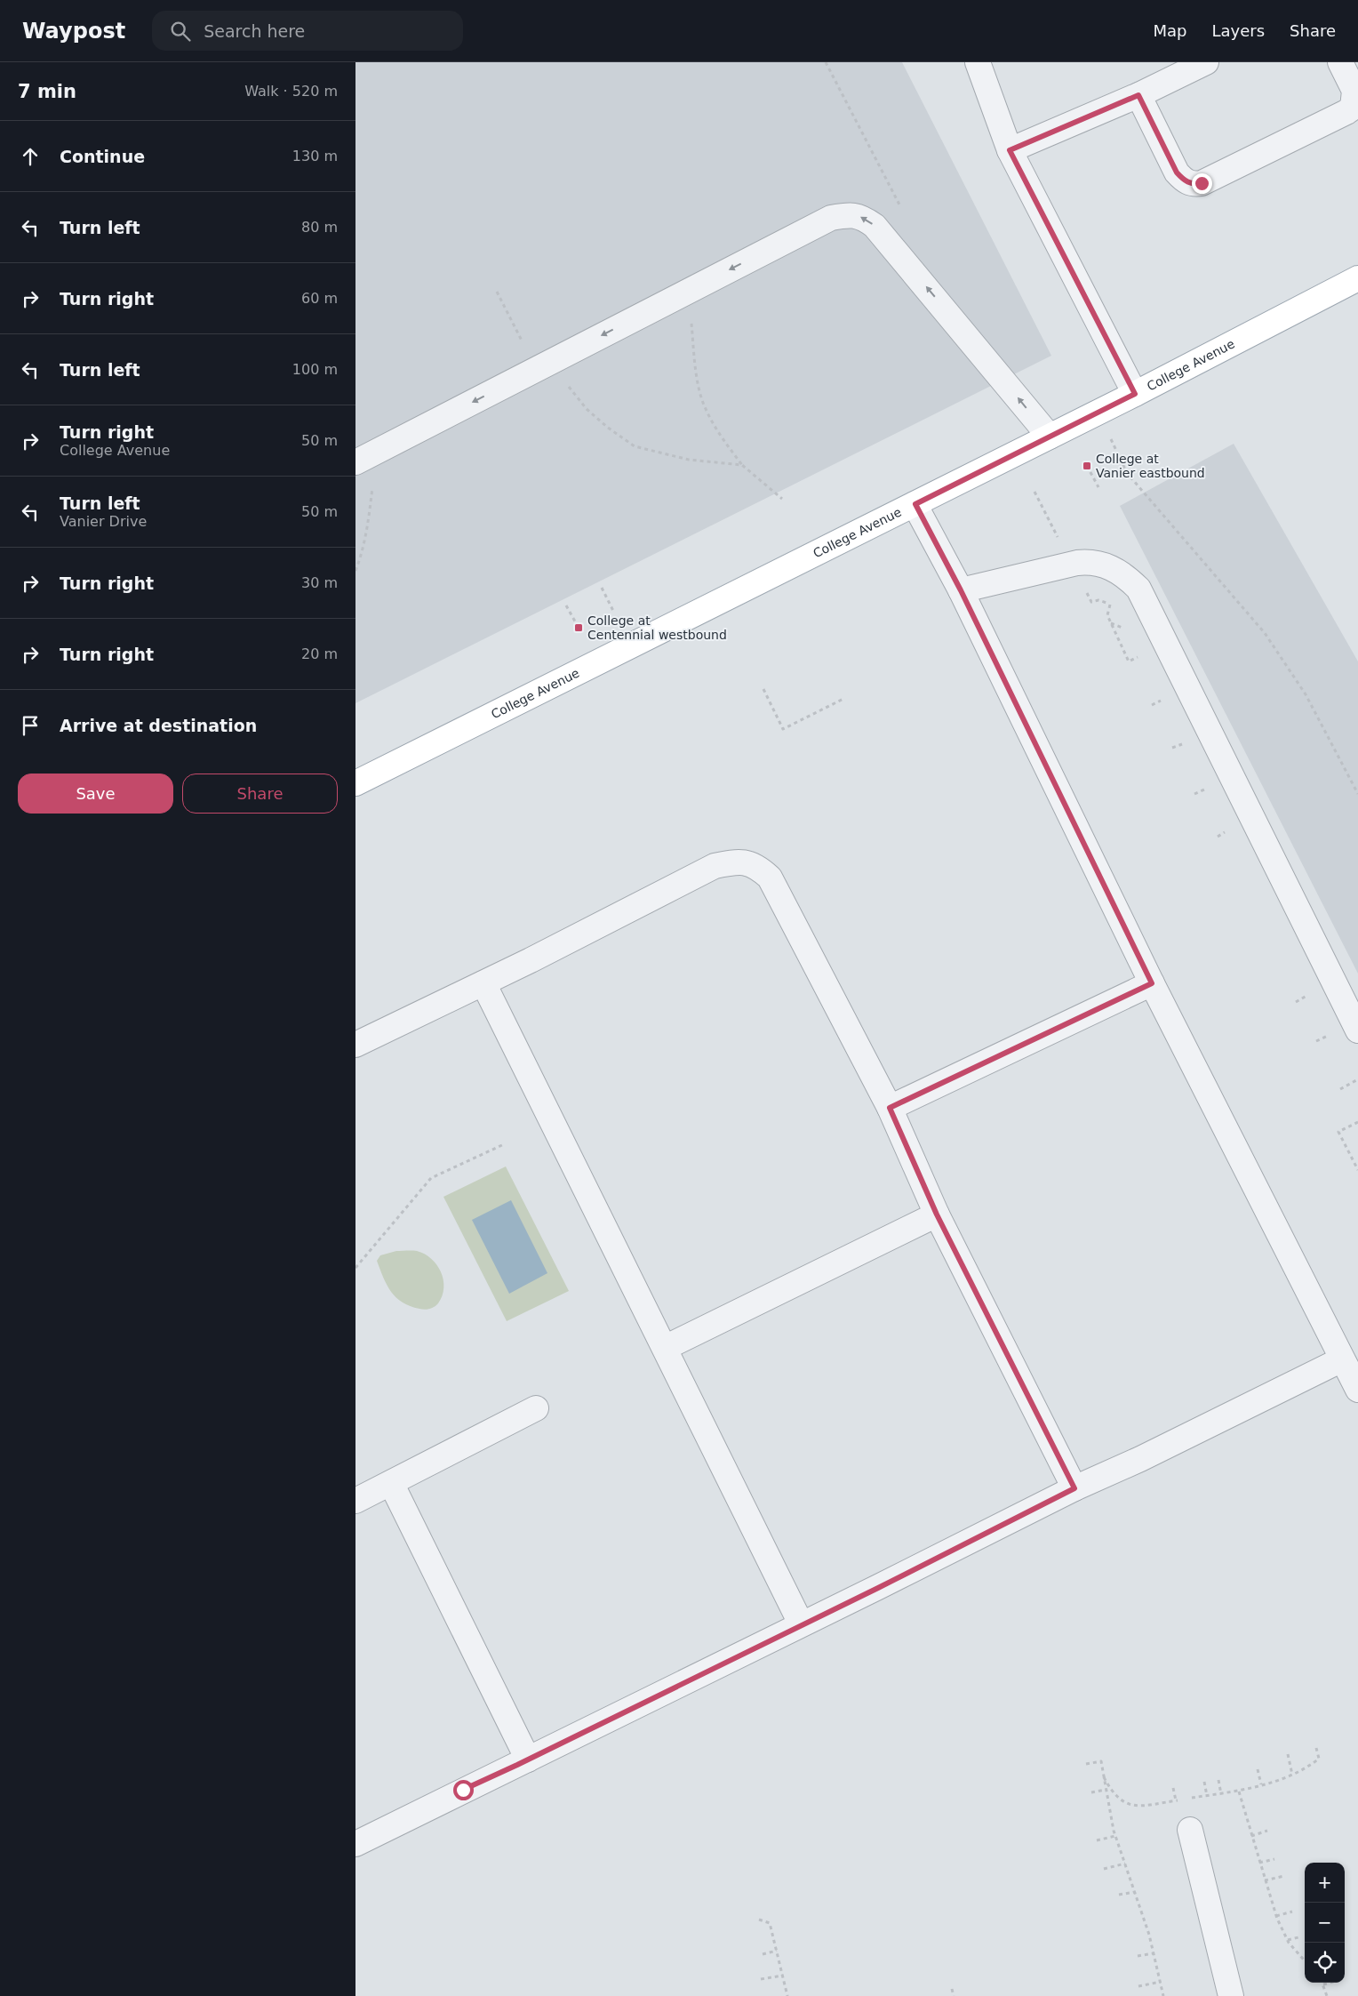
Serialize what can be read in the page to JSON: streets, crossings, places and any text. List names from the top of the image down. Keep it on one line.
{"streets":{"main road":["College Avenue"]},"places":{"transit":["College at Vanier eastbound","College at Centennial westbound"]},"page":{"header":"Waypost","search":"Search here","nav":["Map","Layers","Share"],"heading":["7 min","Walk · 520 m"],"list":[["Continue","130 m"],["Turn left","80 m"],["Turn right","60 m"],["Turn left","100 m"],["Turn right","College Avenue","50 m"],["Turn left","Vanier Drive","50 m"],["Turn right","30 m"],["Turn right","20 m"],"Arrive at destination"],"buttons":["Save","Share"],"map_buttons":["+","−"]}}
